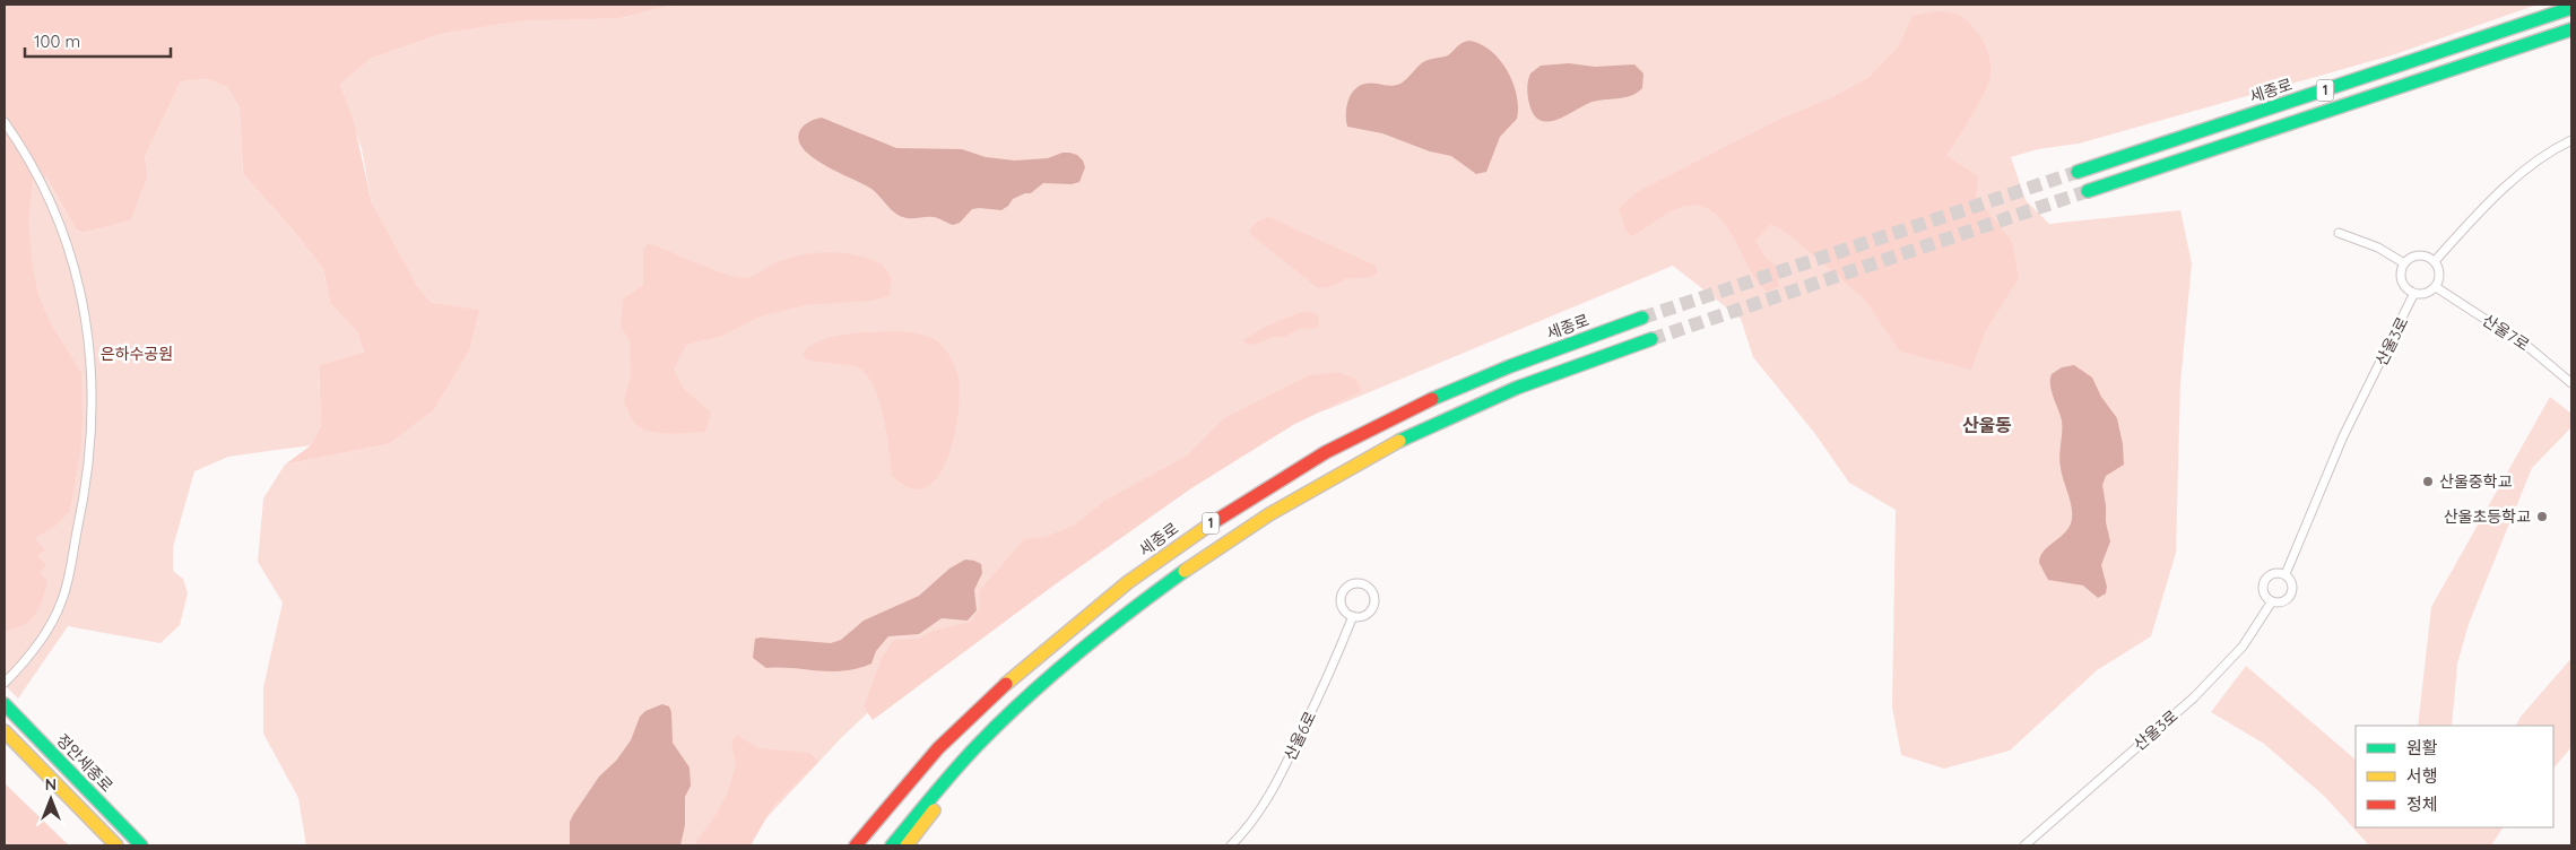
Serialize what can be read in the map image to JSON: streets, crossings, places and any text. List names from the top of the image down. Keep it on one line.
{"streets":{"highway":["세종로","1","정안세종로"],"street":["산울7로","산울3로","산울6로"]},"crossings":[["산울7로","산울3로"]],"districts":["산울동"],"parks":["은하수공원"],"places":["산울중학교","산울초등학교"],"legend":["원활","서행","정체"],"scale_bar":"100 m","north":"top"}
